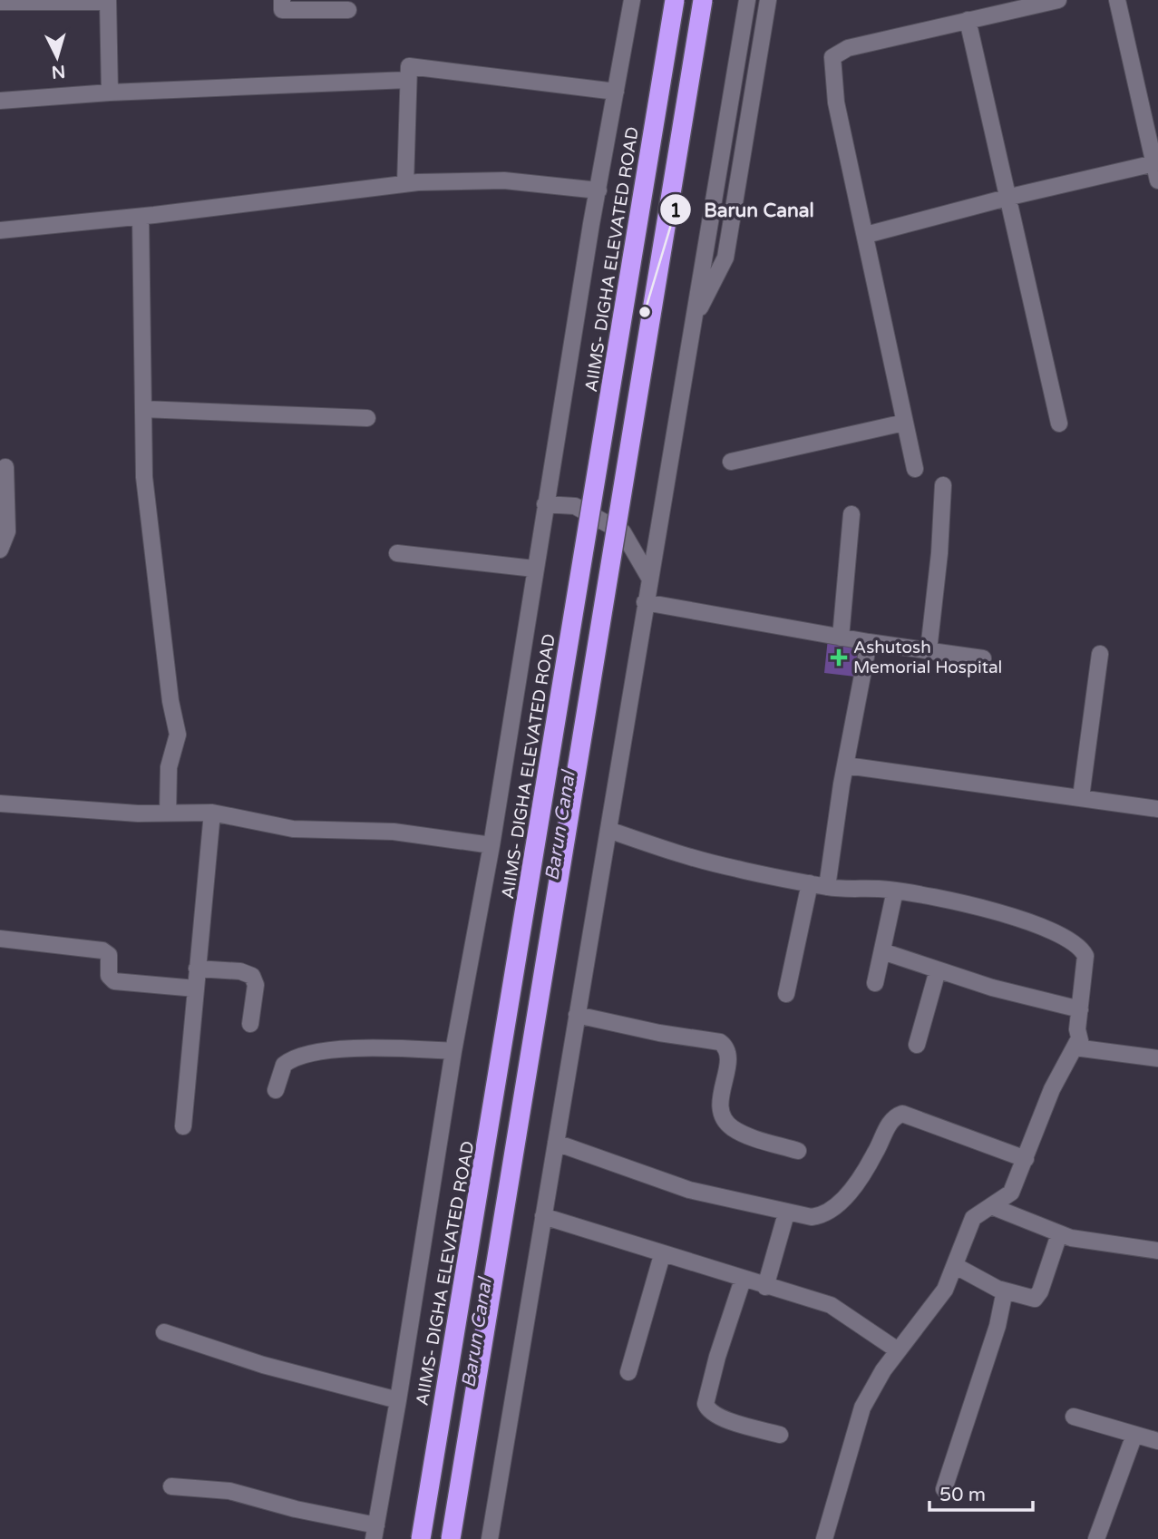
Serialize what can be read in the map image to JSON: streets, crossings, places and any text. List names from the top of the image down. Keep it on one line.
{"streets":{"highway":["AIIMS- DIGHA ELEVATED ROAD"]},"water":["Barun Canal"],"places":{"other":["Barun Canal"],"health":["Ashutosh Memorial Hospital"]},"scale_bar":"50 m","north":"bottom"}
